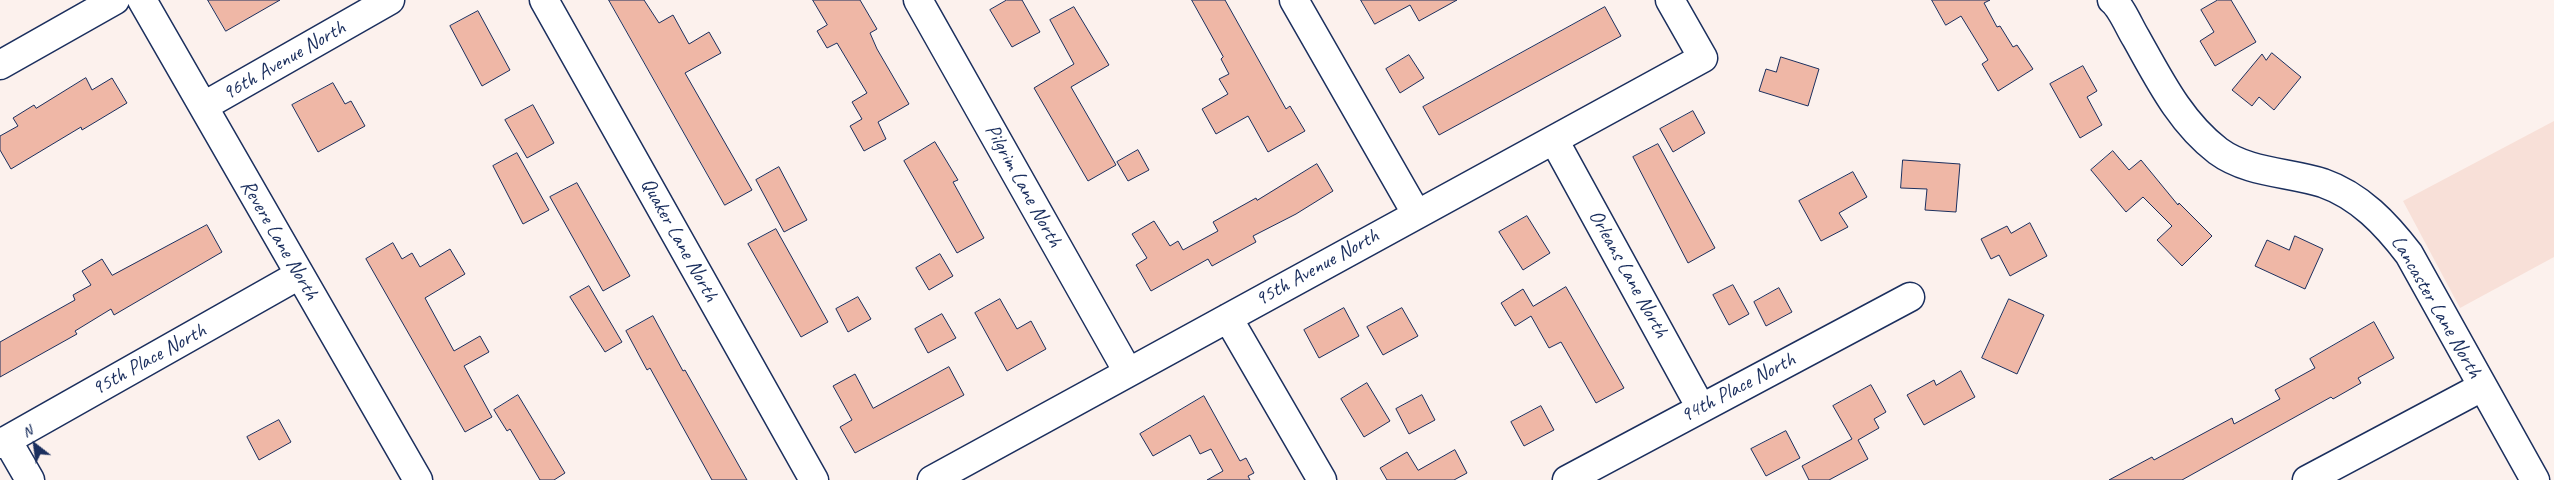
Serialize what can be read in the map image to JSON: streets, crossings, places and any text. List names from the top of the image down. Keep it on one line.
{"streets":{"street":["96th Avenue North","Pilgrim Lane North","Revere Lane North","Quaker Lane North","95th Avenue North","Orleans Lane North","Lancaster Lane North","95th Place North","94th Place North"]},"crossings":[["96th Avenue North","Revere Lane North"],["Pilgrim Lane North","95th Avenue North"],["Revere Lane North","95th Place North"],["95th Avenue North","Orleans Lane North"],["Orleans Lane North","94th Place North"]],"north":"top left"}
